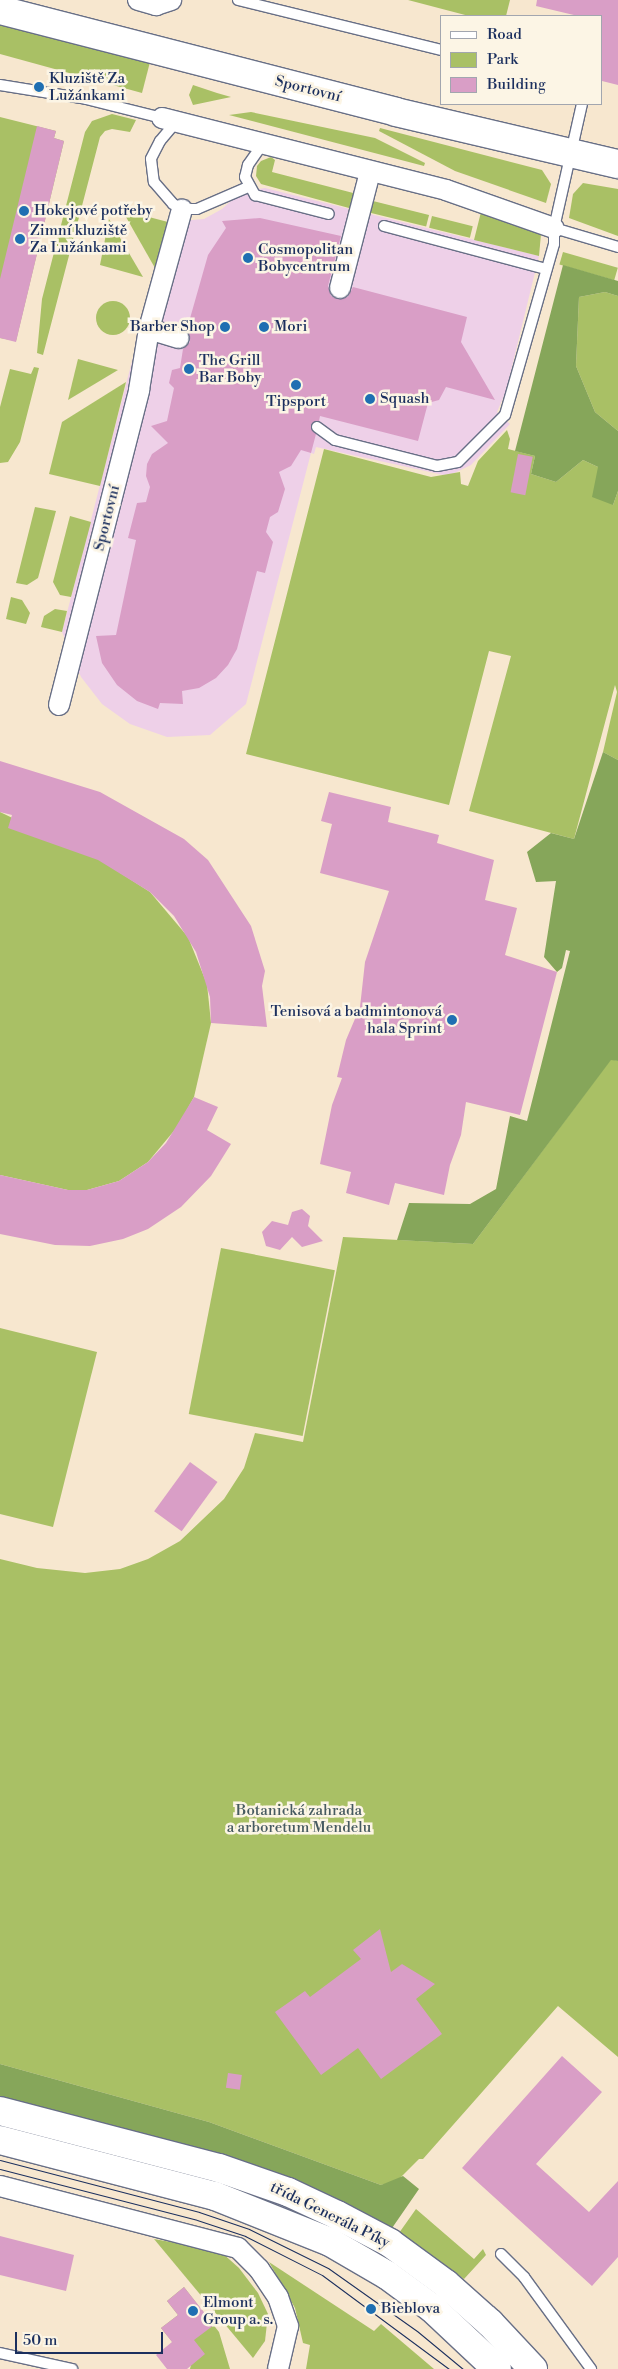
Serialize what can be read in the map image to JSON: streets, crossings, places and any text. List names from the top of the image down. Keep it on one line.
{"streets":{"main road":["Sportovní","třída Generála Píky"]},"parks":["Botanická zahrada a arboretum Mendelu"],"places":["Kluziště Za Lužánkami","Hokejové potřeby","Zimní kluziště Za Lužánkami","Cosmopolitan Bobycentrum","Barber Shop","Mori","The Grill Bar Boby","Tipsport","Squash","Tenisová a badmintonová hala Sprint","Bieblova","Elmont Group a. s."],"legend":["Road","Park","Building"],"scale_bar":"50 m"}
